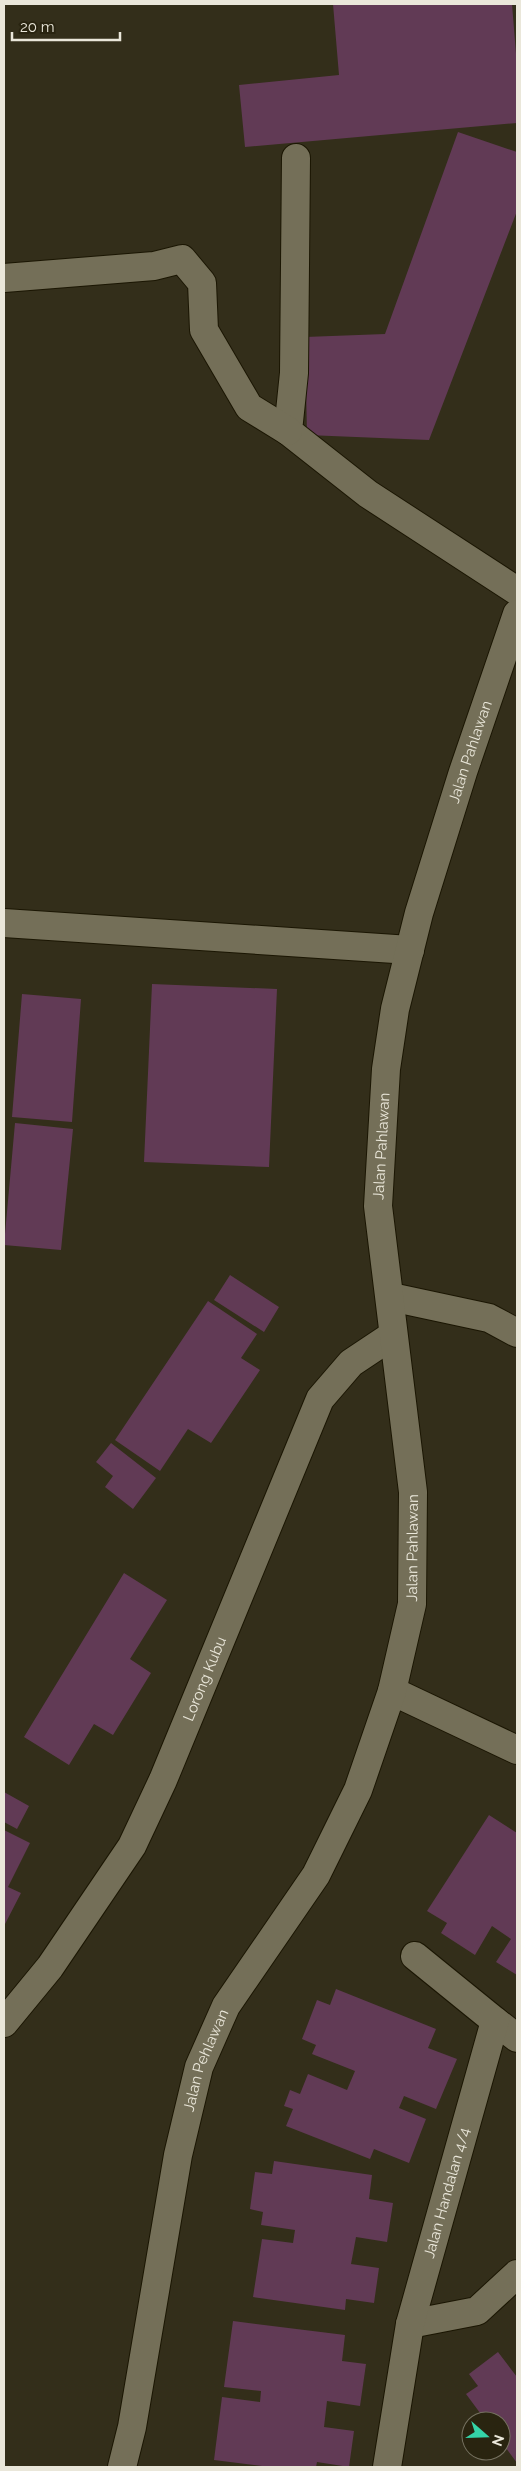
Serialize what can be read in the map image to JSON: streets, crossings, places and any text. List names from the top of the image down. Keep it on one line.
{"streets":{"street":["Jalan Pahlawan","Lorong Kubu","Jalan Pehlawan","Jalan Handalan 4/4"]},"crossings":[["Jalan Pahlawan","Lorong Kubu"],["Jalan Pahlawan","Jalan Pehlawan"]],"scale_bar":"20 m","north":"right"}
